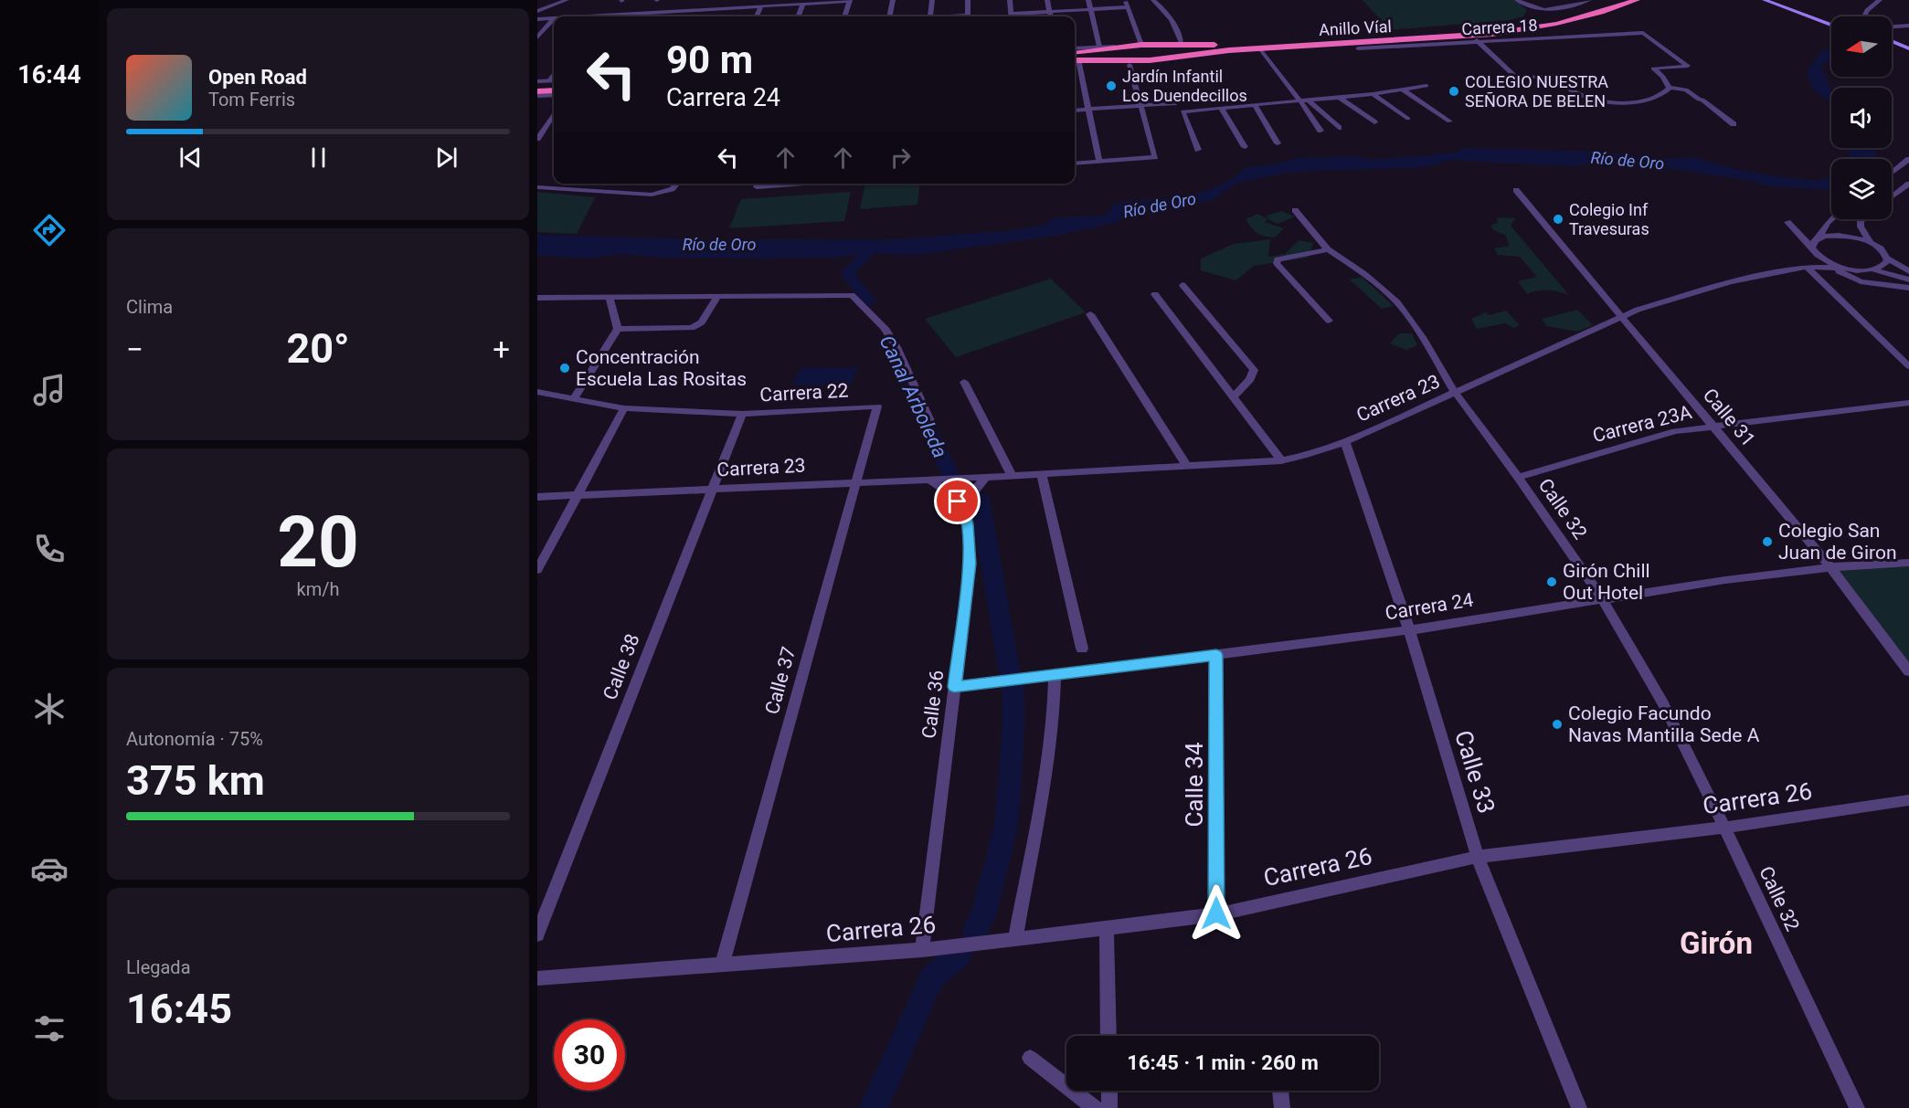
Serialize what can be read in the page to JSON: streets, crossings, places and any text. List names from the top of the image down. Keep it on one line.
{"streets":{"highway":["Anillo Víal"],"street":["Carrera 18","Carrera 22","Carrera 23","Calle 31","Carrera 23A","Calle 32","Carrera 24","Calle 38","Calle 37","Calle 36","Calle 33","Calle 34","Carrera 26"]},"crossings":[["Carrera 22","Calle 38"],["Carrera 22","Calle 37"],["Carrera 23","Calle 31"],["Carrera 23","Calle 32"],["Carrera 23","Calle 38"],["Carrera 23","Calle 37"],["Carrera 23","Calle 33"],["Calle 31","Carrera 23A"],["Calle 31","Carrera 24"],["Carrera 23A","Calle 32"],["Calle 32","Carrera 24"],["Calle 32","Carrera 26"],["Carrera 24","Calle 36"],["Carrera 24","Calle 33"],["Carrera 24","Calle 34"],["Calle 37","Carrera 26"],["Calle 36","Carrera 26"],["Calle 33","Carrera 26"],["Calle 34","Carrera 26"]],"districts":["Girón"],"water":["Río de Oro","Canal Arboleda"],"places":["Jardín Infantil Los Duendecillos","COLEGIO NUESTRA SEÑORA DE BELEN","Colegio Inf Travesuras","Concentración Escuela Las Rositas","Colegio San Juan de Giron","Girón Chill Out Hotel","Colegio Facundo Navas Mantilla Sede A"],"north":"left","page":{"tabs":"16:44","turn":["90 m","Carrera 24"],"song":["Open Road","Tom Ferris"],"tile":["Clima",["20","km/h"],["Autonomía · 75%","375 km"],["Llegada","16:45"]],"heat":["−","20°","+"],"limit":"30","trip":"16:45 · 1 min · 260 m"}}
